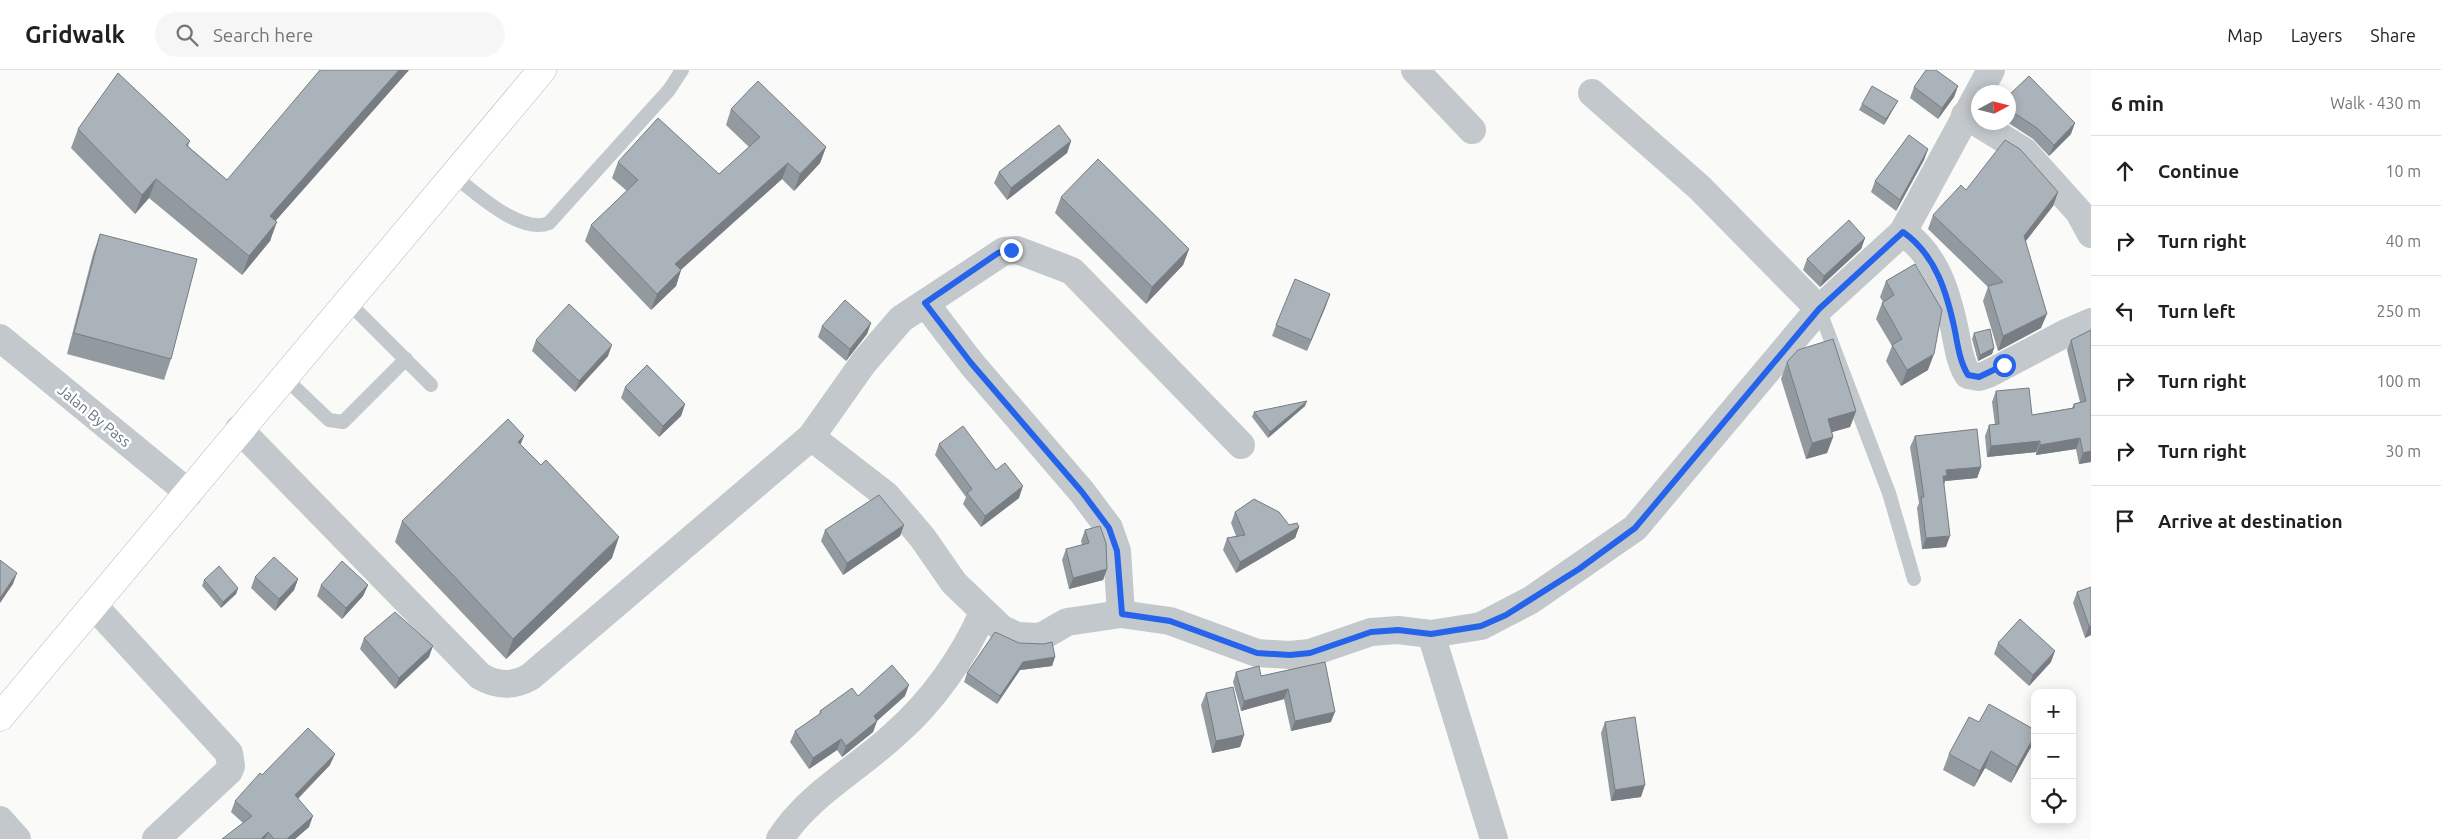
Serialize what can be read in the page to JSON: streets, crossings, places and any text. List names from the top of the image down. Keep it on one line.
{"streets":{"street":["Jalan By Pass"]},"north":"right","page":{"header":"Gridwalk","search":"Search here","nav":["Map","Layers","Share"],"heading":["6 min","Walk · 430 m"],"list":[["Continue","10 m"],["Turn right","40 m"],["Turn left","250 m"],["Turn right","100 m"],["Turn right","30 m"],"Arrive at destination"],"map_buttons":["+","−"]}}
